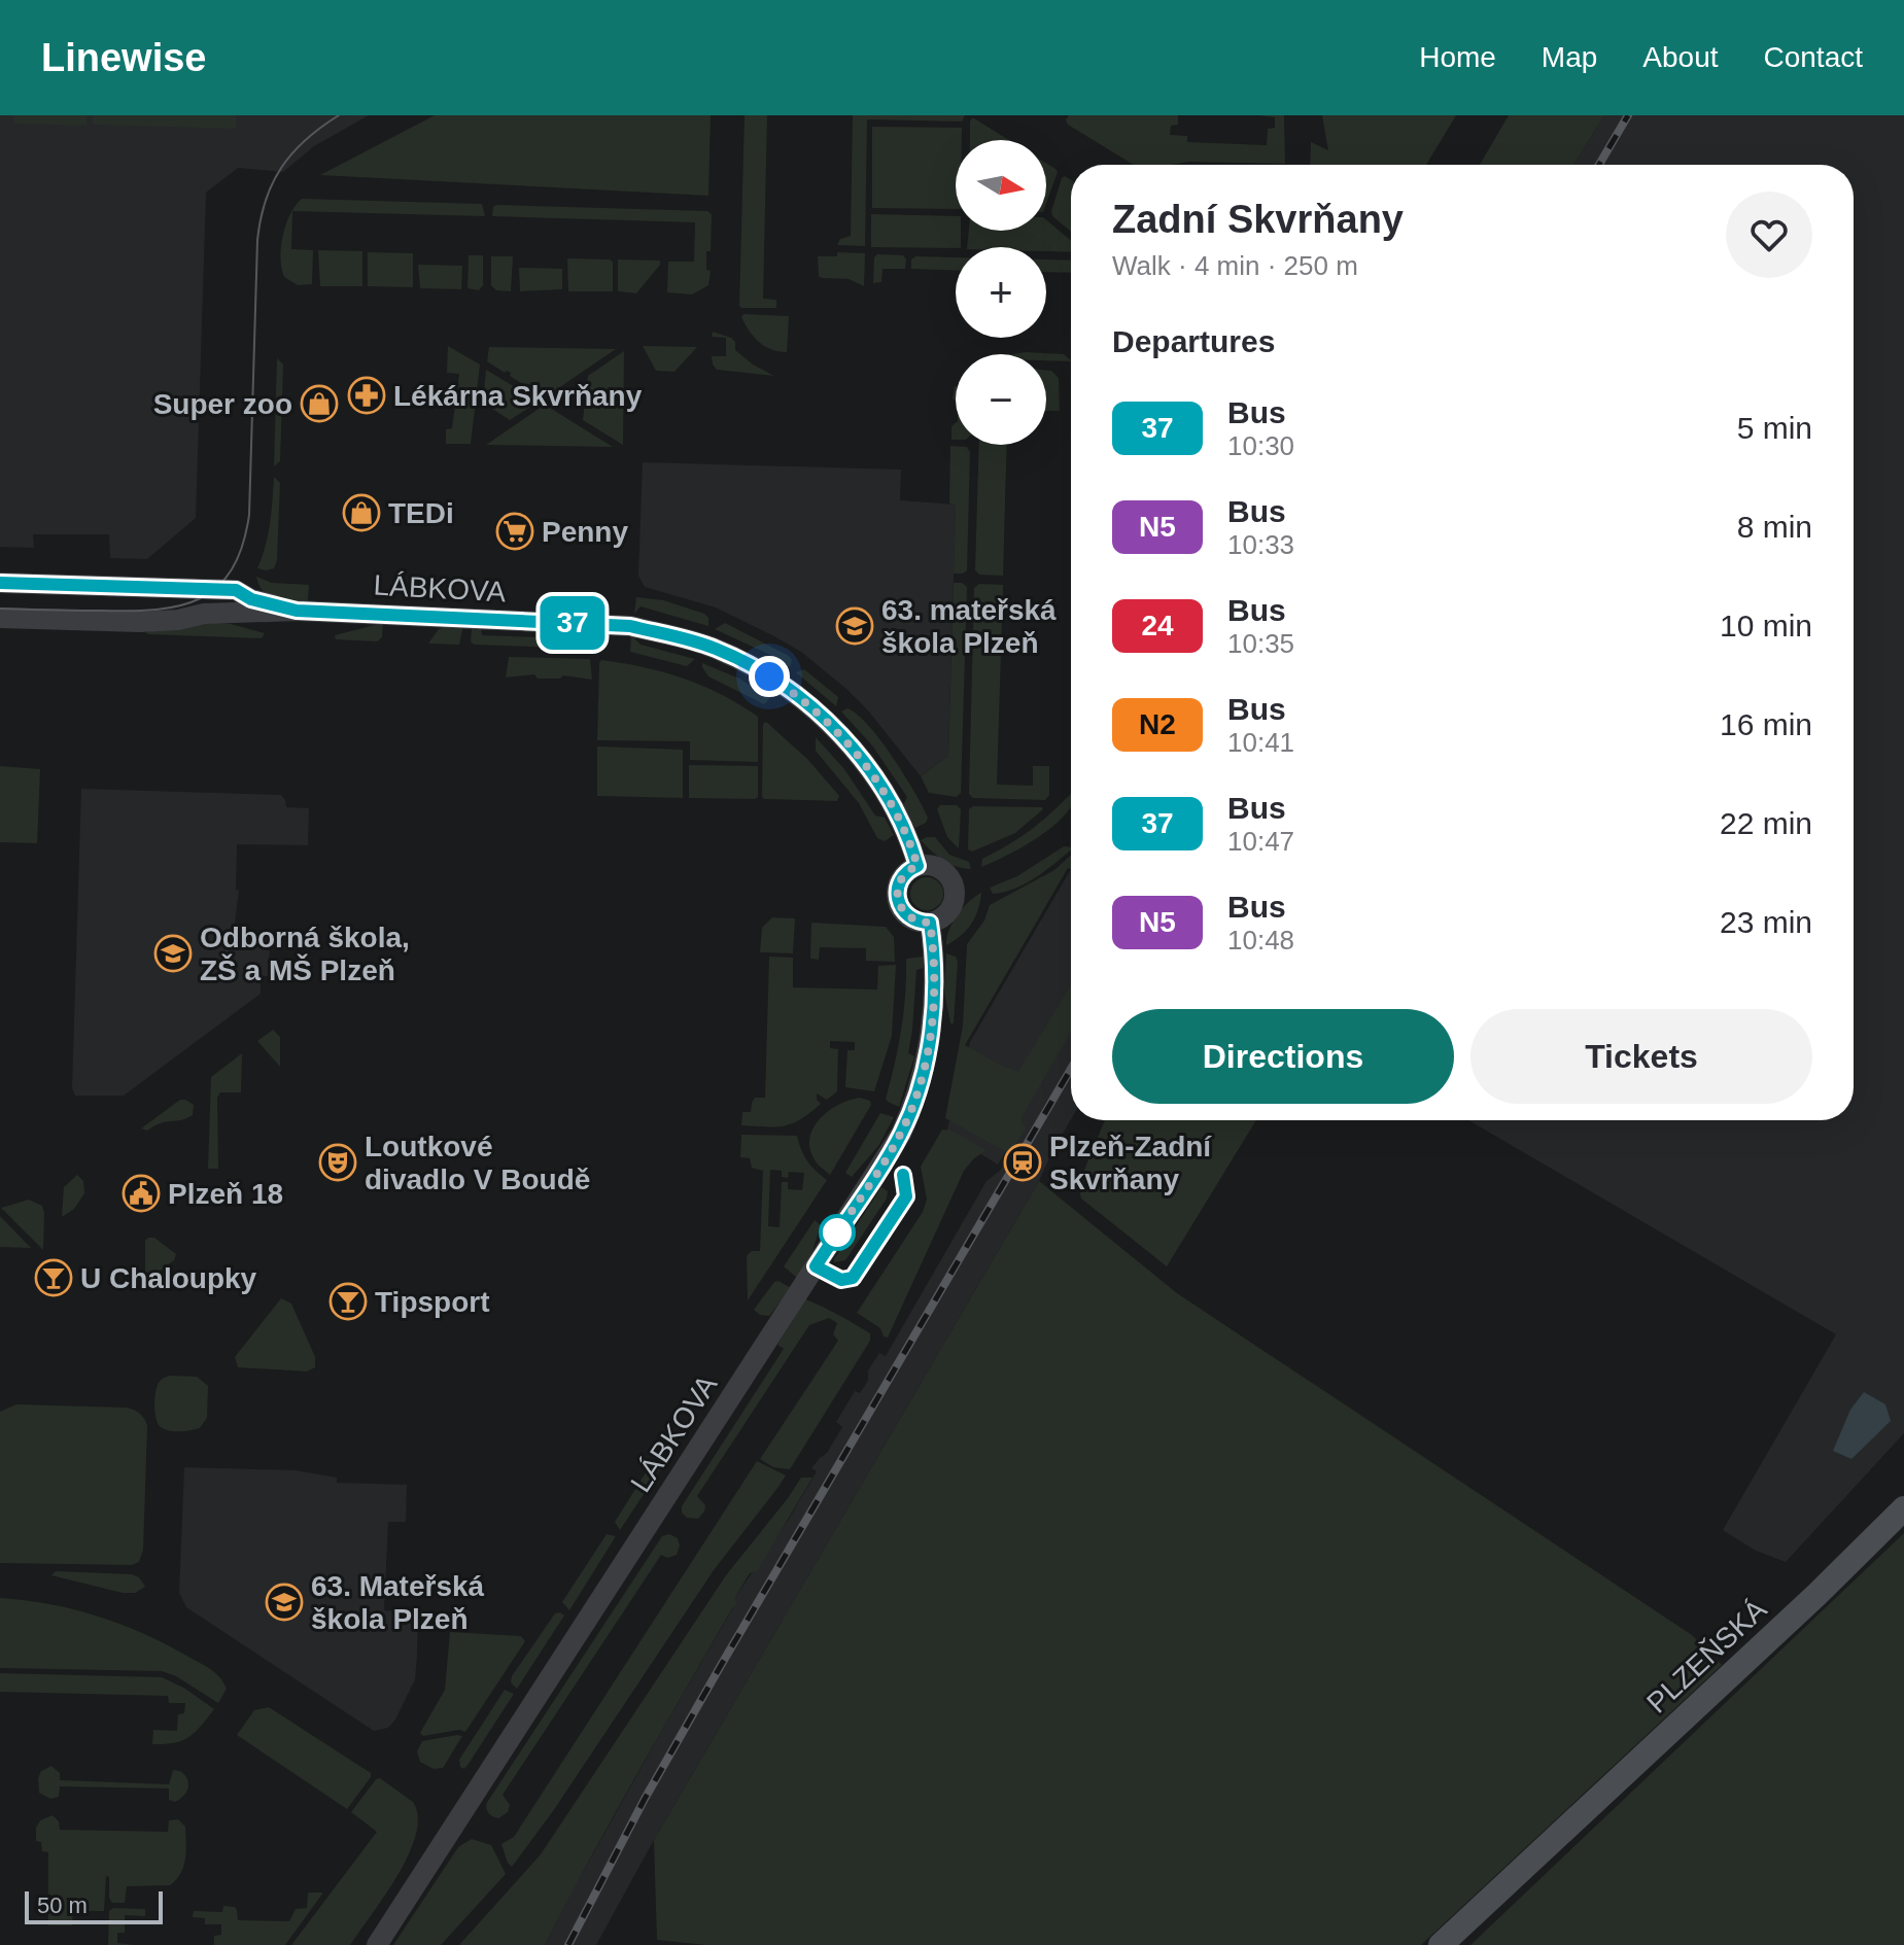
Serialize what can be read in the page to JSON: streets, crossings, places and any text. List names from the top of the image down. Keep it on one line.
{"streets":{"main road":["PLZEŇSKÁ"],"street":["LÁBKOVA"]},"places":{"pharmacy":["Lékárna Skvrňany"],"shop":["Super zoo","TEDi"],"supermarket":["Penny"],"school or university":["63. mateřská škola Plzeň","Odborná škola, ZŠ a MŠ Plzeň","63. Mateřská škola Plzeň"],"theatre":["Loutkové divadlo V Boudě"],"station":["Plzeň-Zadní Skvrňany"],"public building":["Plzeň 18"],"bar":["U Chaloupky","Tipsport"]},"lines":["bus line 37"],"scale_bar":"50 m","north":"right","page":{"header":"Linewise","nav":["Home","Map","About","Contact"],"on_map":"37","map_buttons":["+","−"],"heading":[["Zadní Skvrňany","Walk · 4 min · 250 m"],"Departures"],"list":[{"mark":"37","name":"Bus","note":"10:30","value":"5 min"},{"mark":"N5","name":"Bus","note":"10:33","value":"8 min"},{"mark":"24","name":"Bus","note":"10:35","value":"10 min"},{"mark":"N2","name":"Bus","note":"10:41","value":"16 min"},{"mark":"37","name":"Bus","note":"10:47","value":"22 min"},{"mark":"N5","name":"Bus","note":"10:48","value":"23 min"}],"buttons":["Directions","Tickets"],"scale":"50 m"}}
